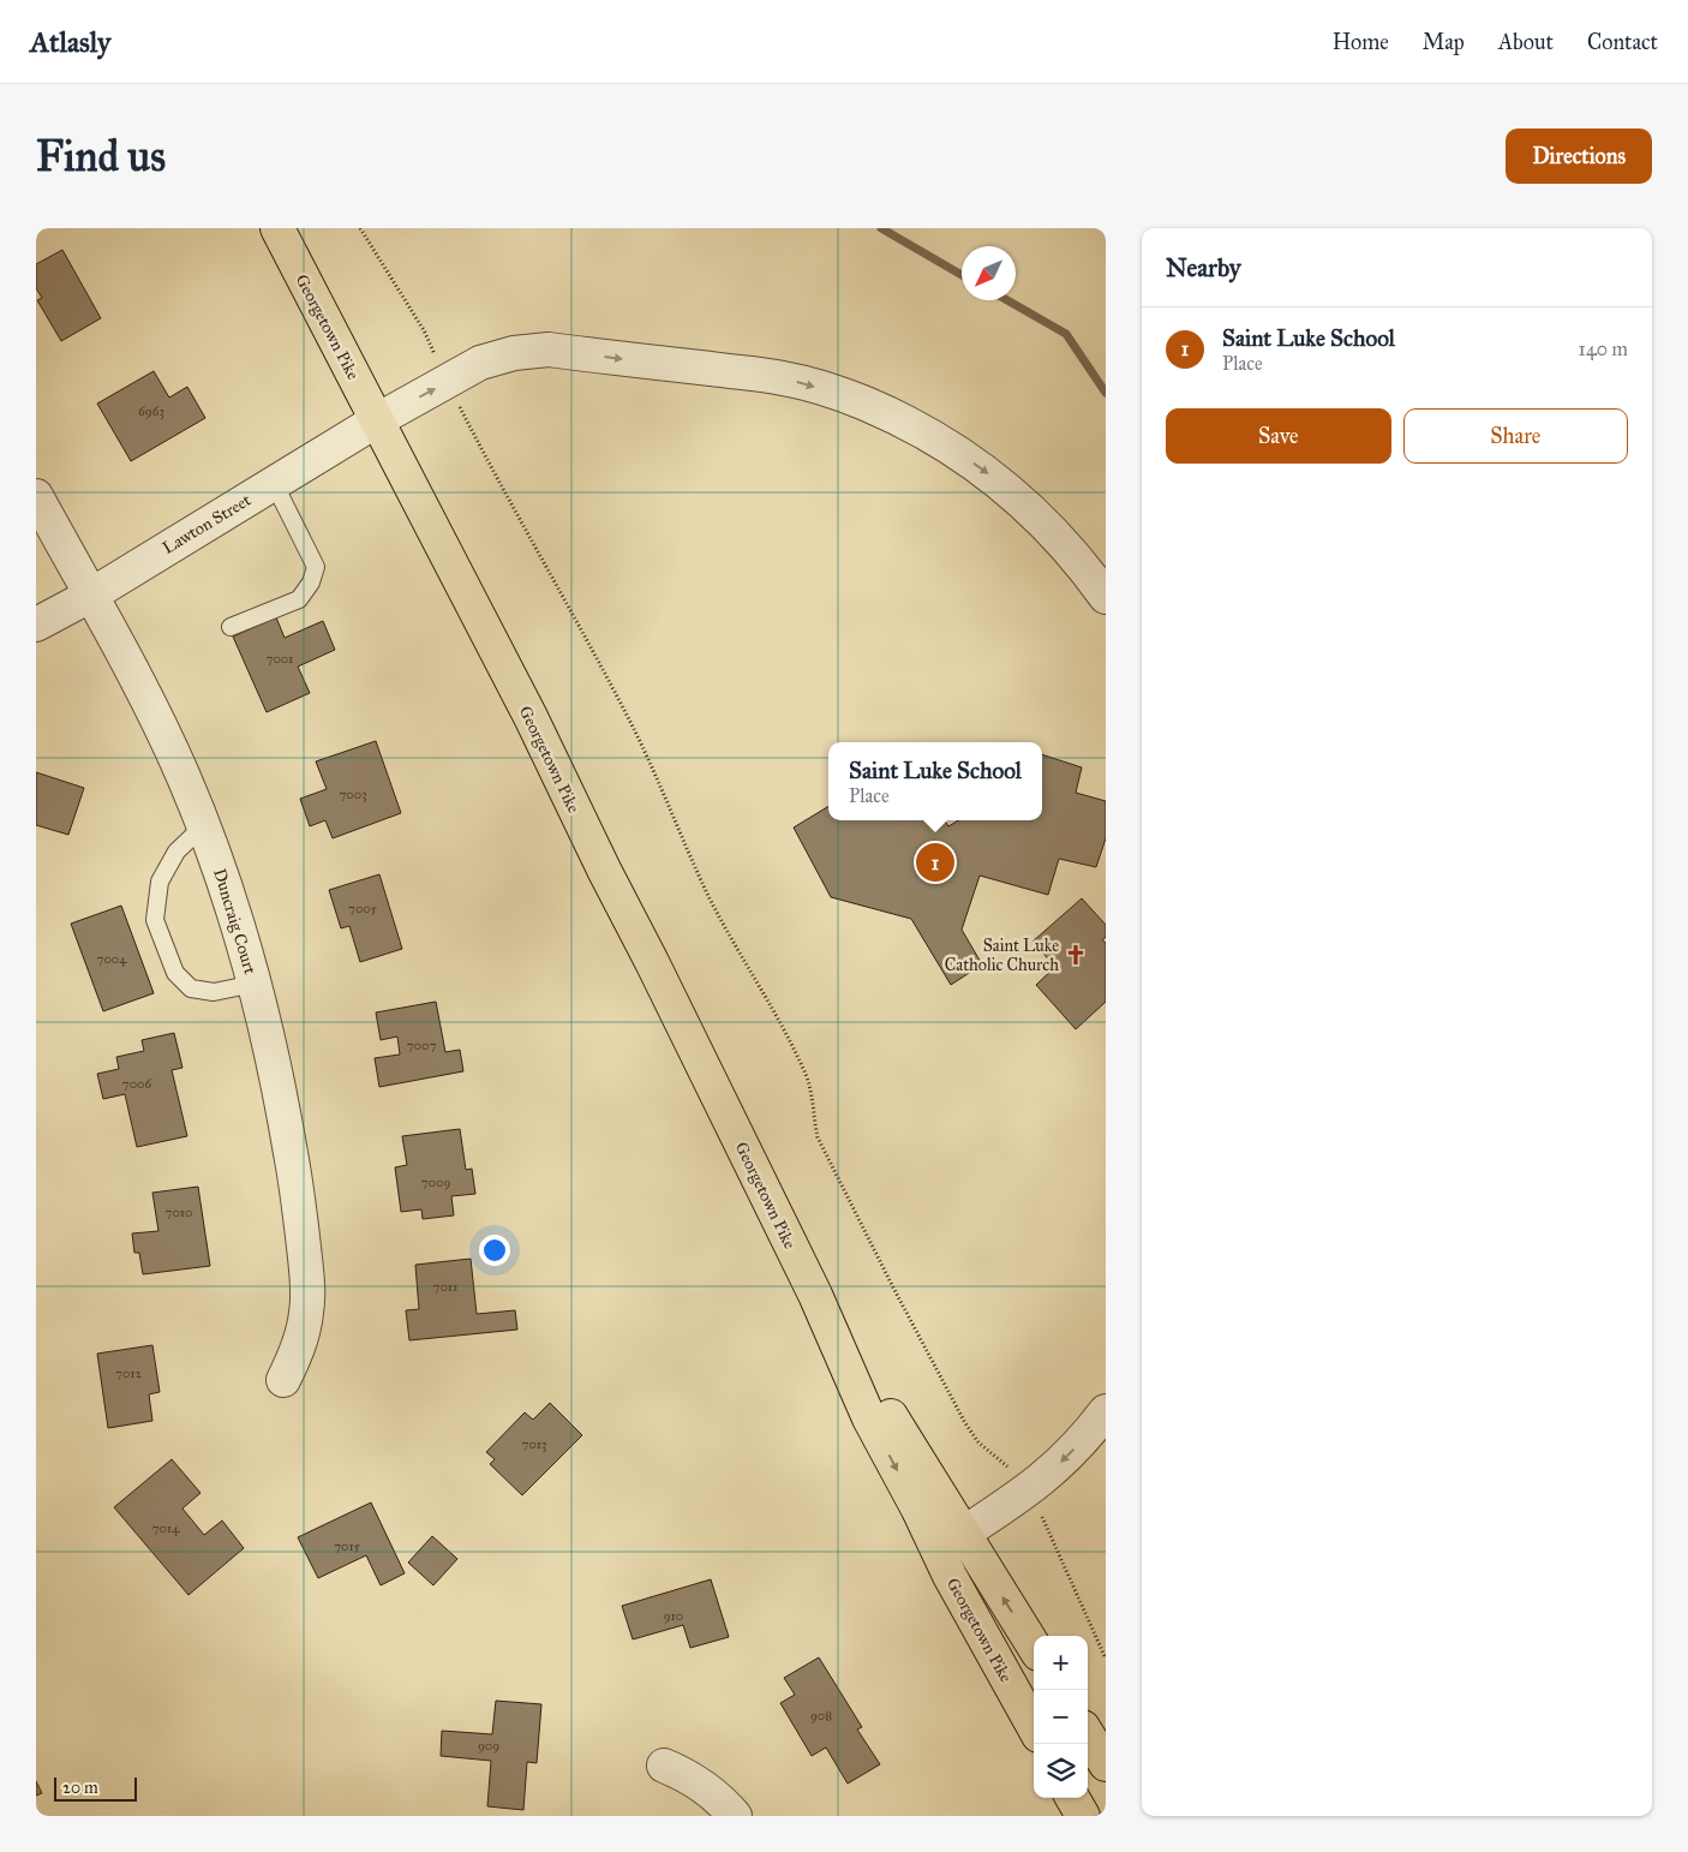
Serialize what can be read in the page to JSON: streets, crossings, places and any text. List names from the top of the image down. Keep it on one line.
{"streets":{"main road":["Georgetown Pike"],"street":["Lawton Street","Duncraig Court"]},"crossings":[["Georgetown Pike","Lawton Street"],["Lawton Street","Duncraig Court"]],"one_way":["Lawton Street"],"places":{"church":["Saint Luke Catholic Church"]},"house_numbers":["6963","7001","7003","7005","7004","7007","7006","7009","7010","7011","7012","7013","7014","7015","910","908","909"],"scale_bar":"20 m","north":"bottom left","page":{"header":"Atlasly","nav":["Home","Map","About","Contact"],"buttons":["Directions",["Save","Share"]],"title":"Find us","heading":"Nearby","list":[{"mark":"1","name":"Saint Luke School","note":"Place","value":"140 m"}],"popup":["Saint Luke School","Place"],"pins":"1","map_buttons":["+","−"],"scale":"20 m"}}
